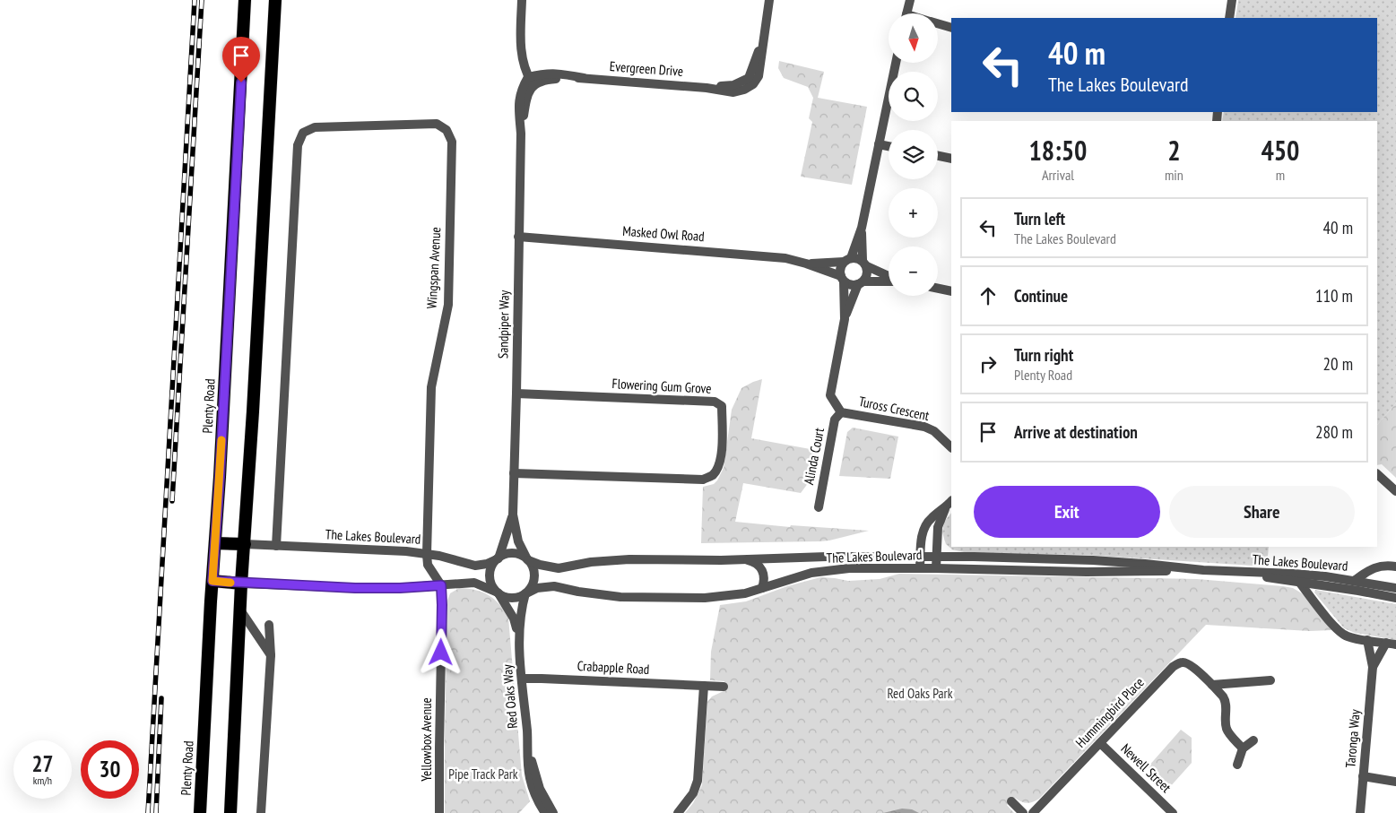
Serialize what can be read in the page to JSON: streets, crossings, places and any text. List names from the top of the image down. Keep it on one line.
{"streets":{"highway":["Plenty Road"],"street":["Evergreen Drive","Masked Owl Road","Wingspan Avenue","Sandpiper Way","Flowering Gum Grove","Tuross Crescent","Alinda Court","The Lakes Boulevard","Crabapple Road","Red Oaks Way","Hummingbird Place","Taronga Way","Yellowbox Avenue","Newell Street"]},"crossings":[["Evergreen Drive","Sandpiper Way"],["Masked Owl Road","Sandpiper Way"],["Wingspan Avenue","The Lakes Boulevard"],["Wingspan Avenue","Yellowbox Avenue"],["Sandpiper Way","Flowering Gum Grove"],["Sandpiper Way","The Lakes Boulevard"],["Sandpiper Way","Red Oaks Way"],["Tuross Crescent","Alinda Court"],["The Lakes Boulevard","Red Oaks Way"],["The Lakes Boulevard","Taronga Way"],["Crabapple Road","Red Oaks Way"],["Hummingbird Place","Newell Street"]],"parks":["Red Oaks Park","Pipe Track Park"],"north":"bottom","page":{"map_buttons":["+","−"],"turn":["40 m","The Lakes Boulevard"],"eta":["18:50","Arrival","2","min","450","m"],"list":[{"name":"Turn left","note":"The Lakes Boulevard","value":"40 m"},{"name":"Continue","value":"110 m"},{"name":"Turn right","note":"Plenty Road","value":"20 m"},{"name":"Arrive at destination","value":"280 m"}],"buttons":["Exit","Share"],"speed":"27 km/h","limit":"30"}}
